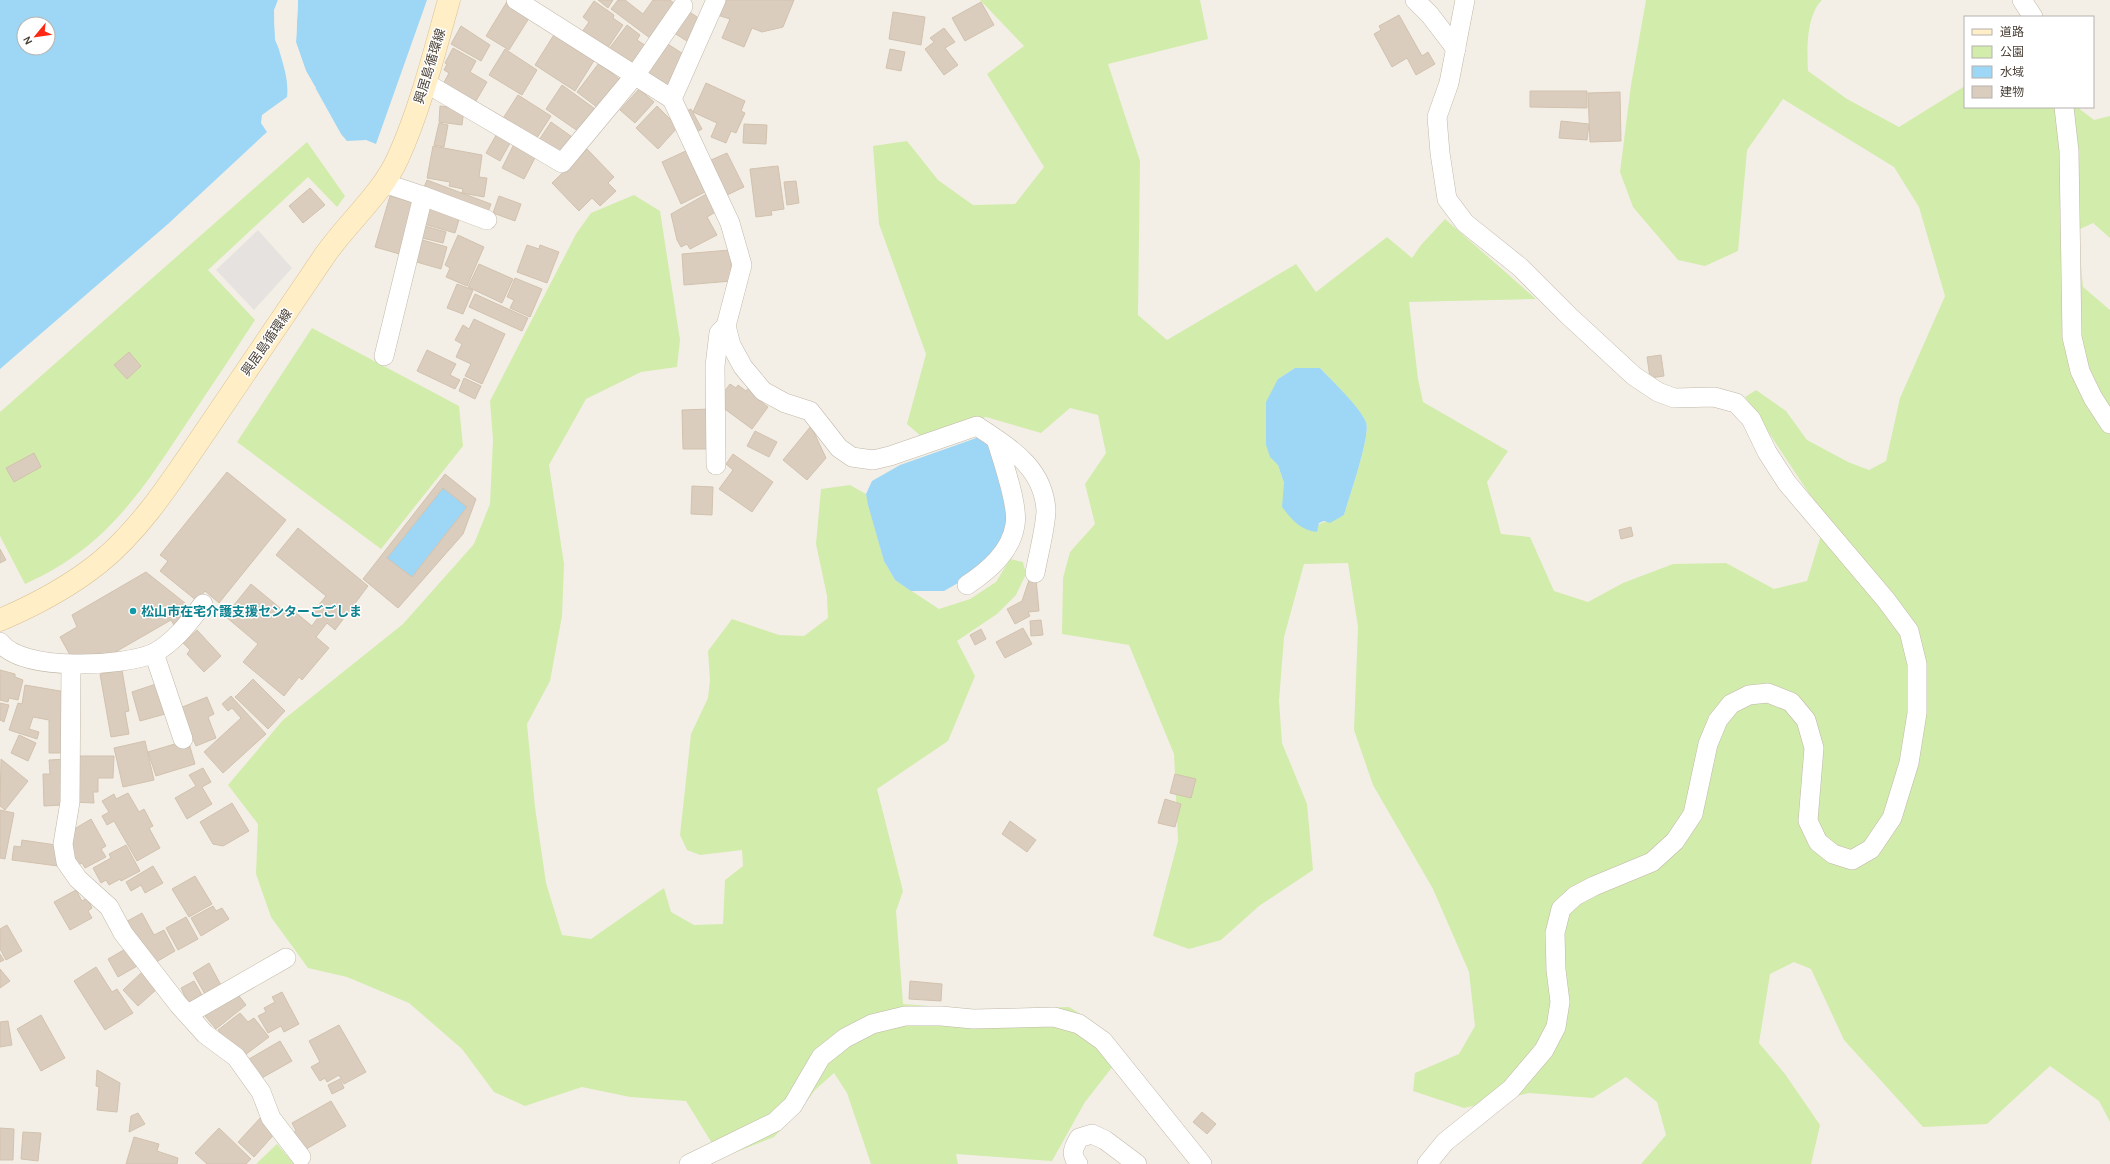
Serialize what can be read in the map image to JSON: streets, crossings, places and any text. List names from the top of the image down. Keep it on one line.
{"streets":{"main road":["興居島循環線"]},"places":["松山市在宅介護支援センターごごしま"],"legend":["道路","公園","水域","建物"],"north":"bottom left"}
